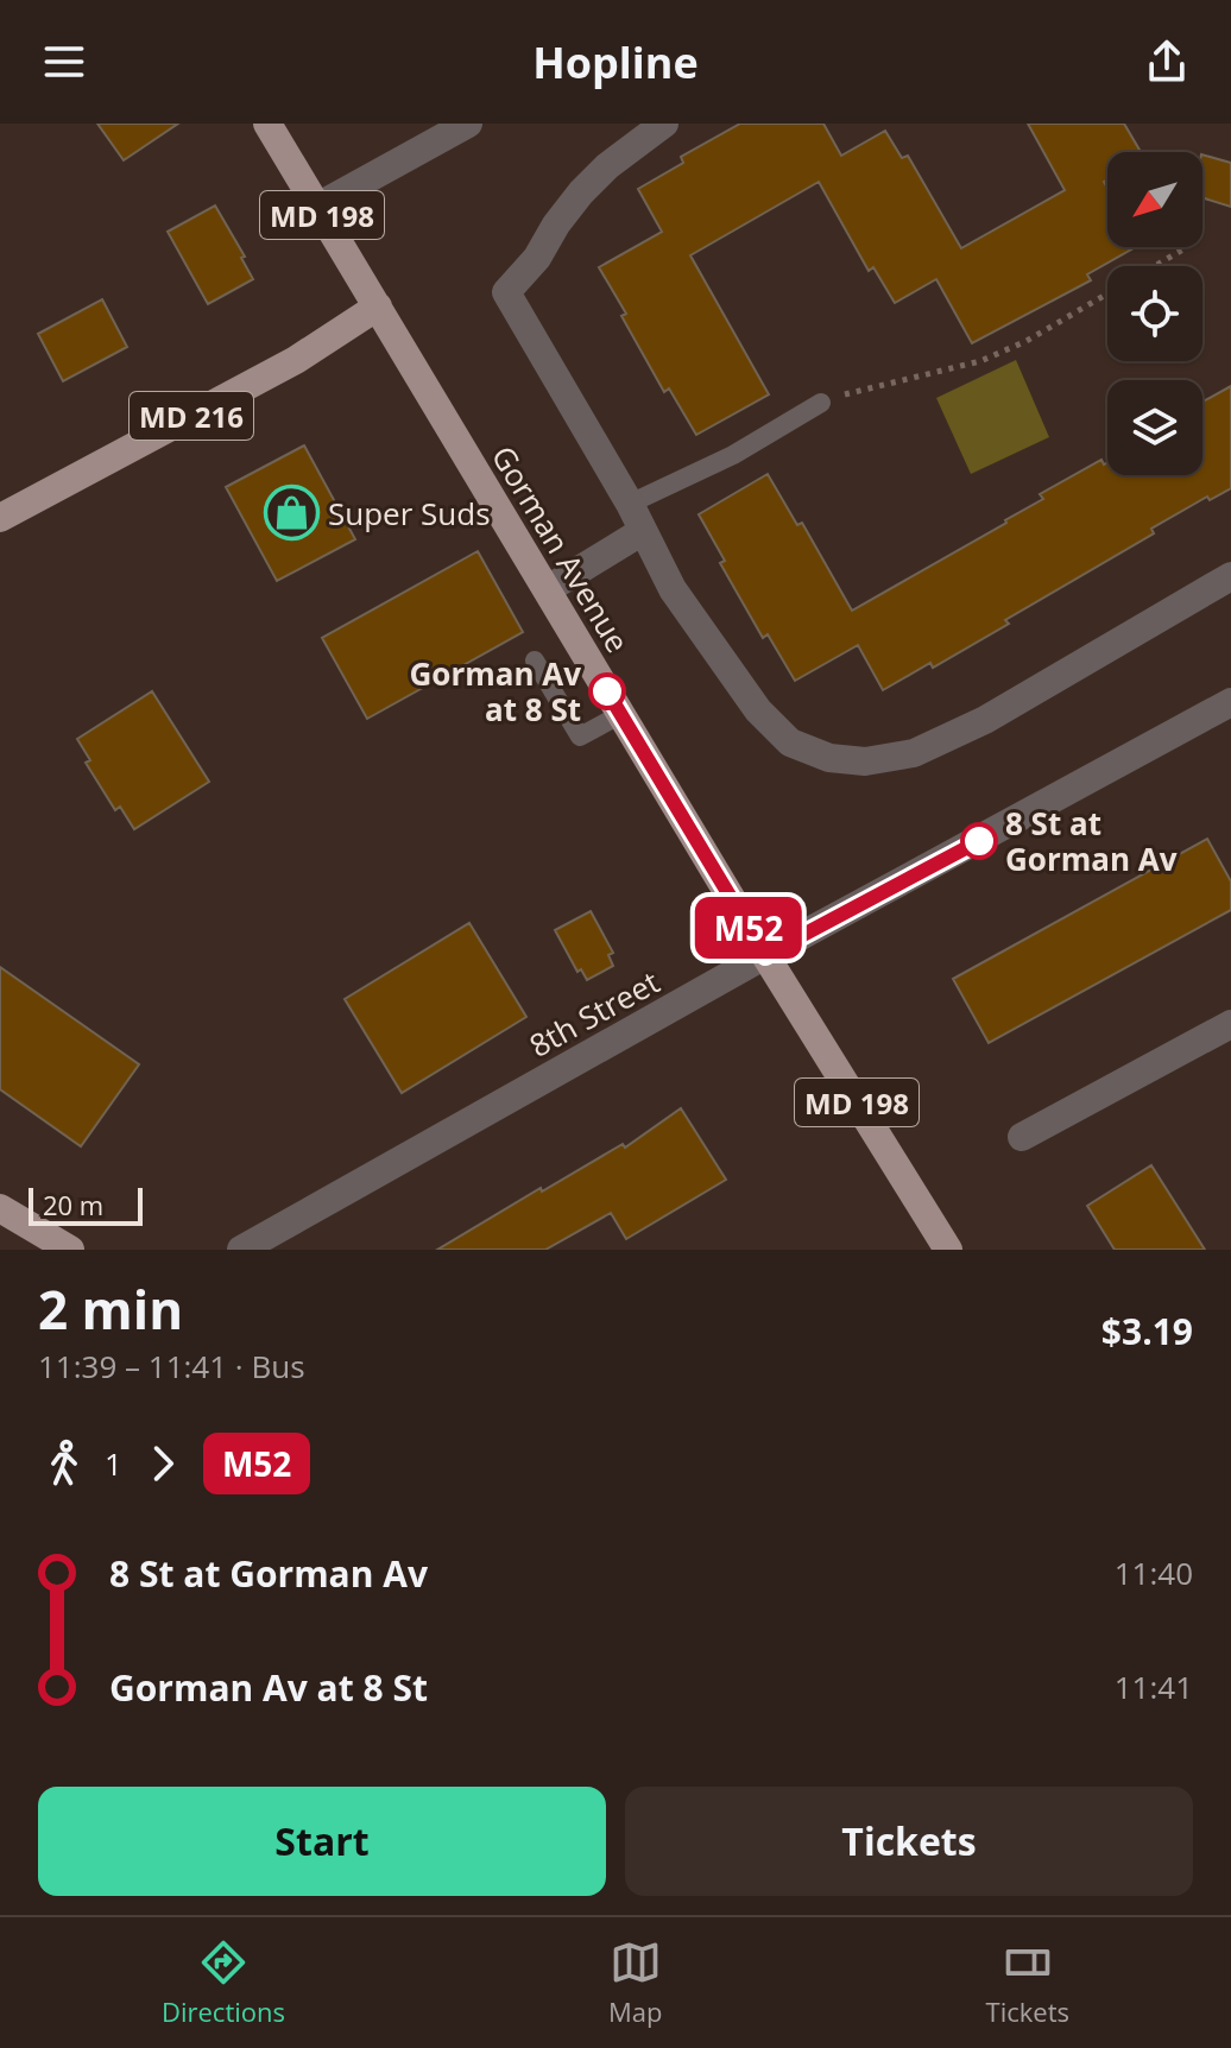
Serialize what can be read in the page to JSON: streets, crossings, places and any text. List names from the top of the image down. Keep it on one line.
{"streets":{"main road":["MD 198","MD 216","Gorman Avenue"],"street":["8th Street"]},"crossings":[["MD 216","Gorman Avenue"],["Gorman Avenue","8th Street"]],"places":{"shop":["Super Suds"],"other":["Gorman Av at 8 St","8 St at Gorman Av"]},"lines":["bus line M52"],"scale_bar":"20 m","north":"bottom left","page":{"header":"Hopline","on_map":"M52","scale":"20 m","heading":["2 min","11:39 – 11:41 · Bus","$3.19"],"legs":["1","M52"],"list":[{"name":"8 St at Gorman Av","value":"11:40"},{"name":"Gorman Av at 8 St","value":"11:41"}],"buttons":["Start","Tickets"],"tabs":["Directions","Map","Tickets"]}}
